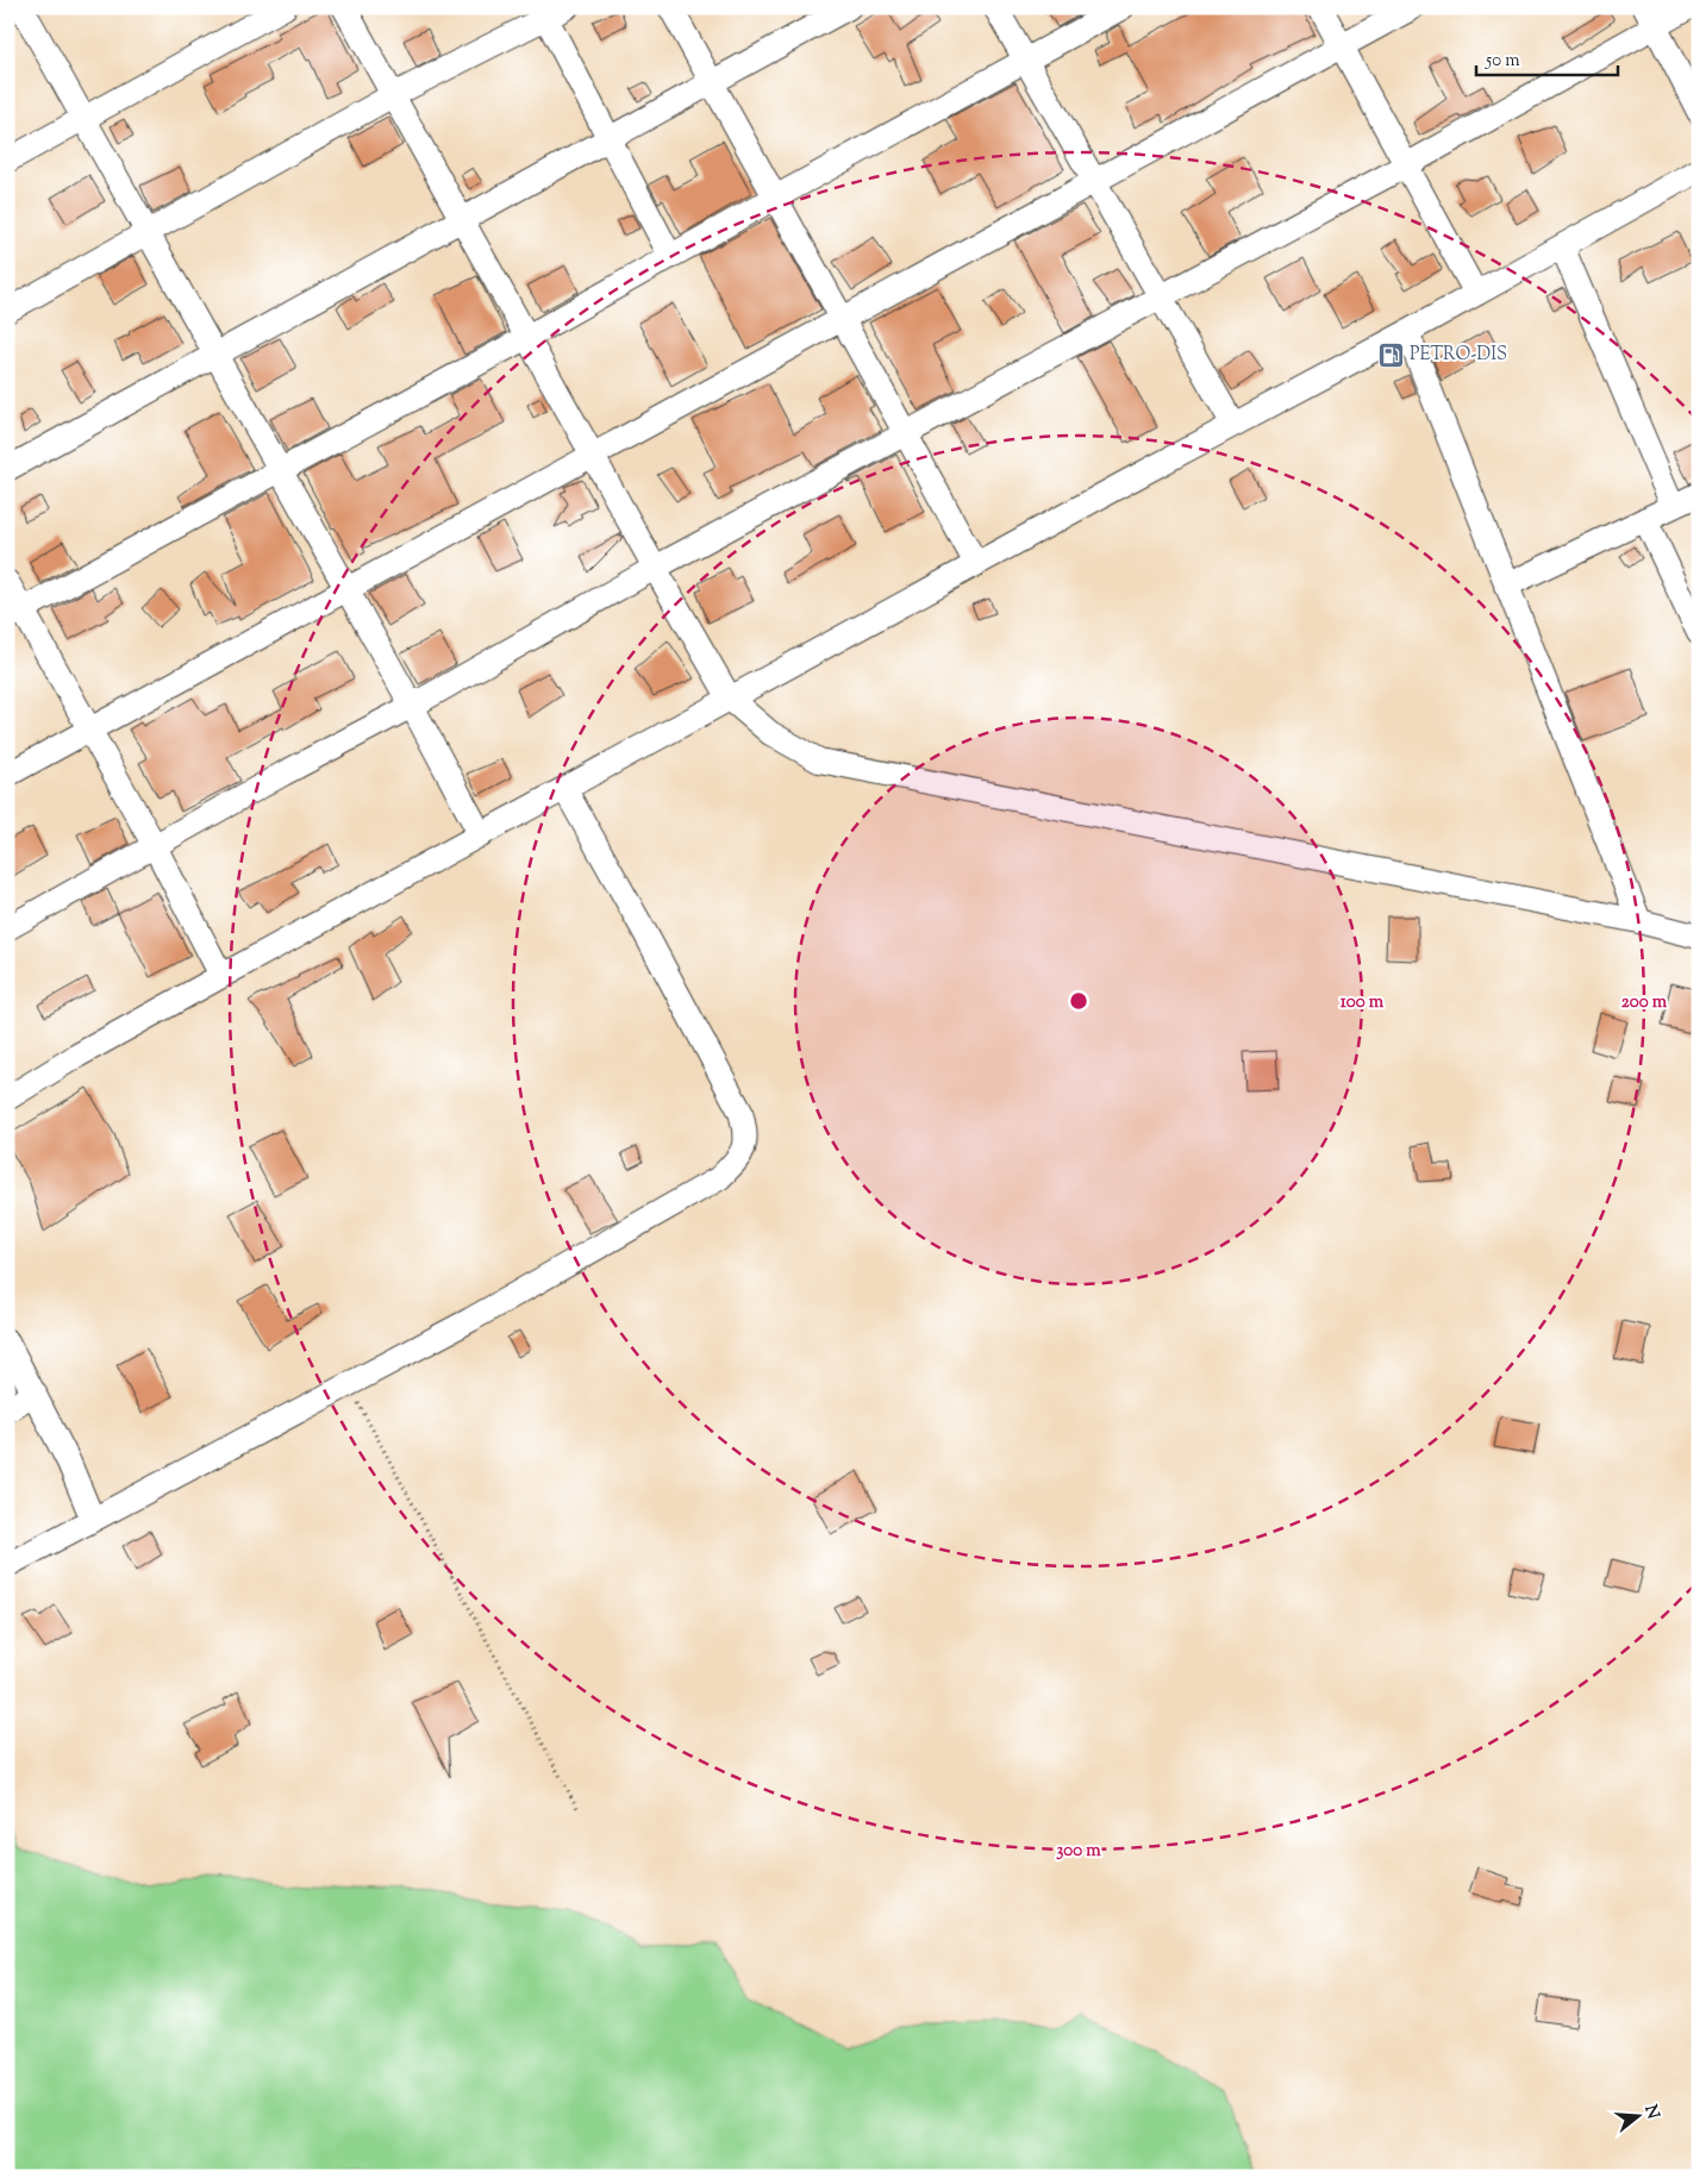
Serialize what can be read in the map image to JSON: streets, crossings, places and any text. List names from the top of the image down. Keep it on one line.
{"places":{"fuel station":["PETRO-DIS"]},"scale_bar":"50 m","north":"right","rings":["100 m","200 m","300 m"]}
